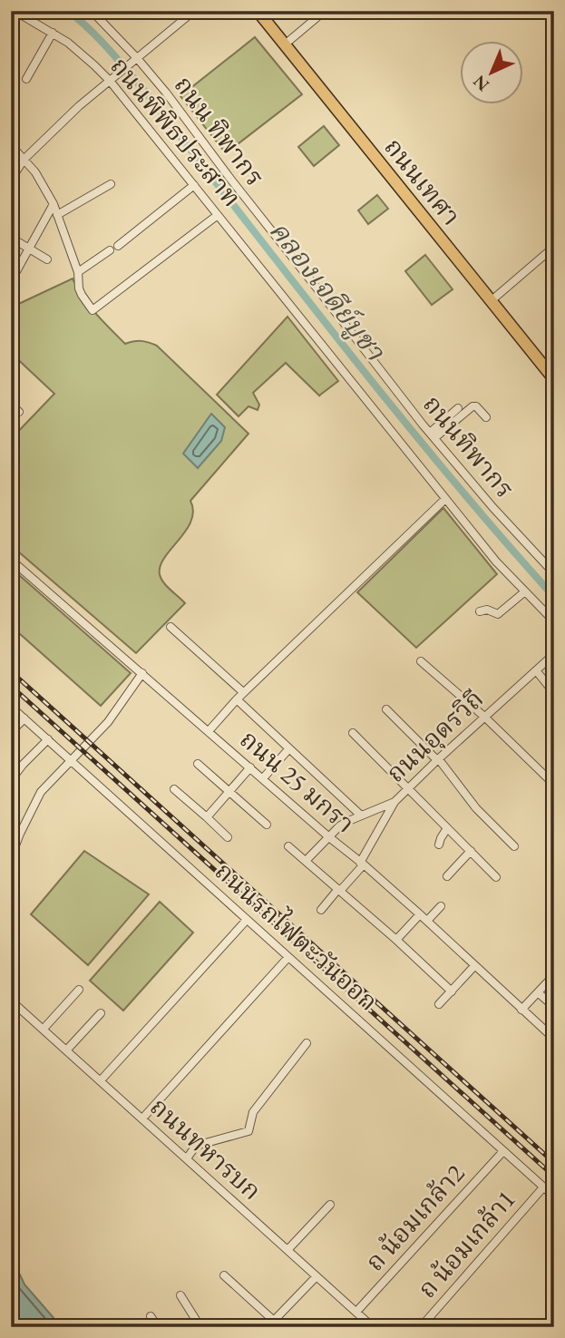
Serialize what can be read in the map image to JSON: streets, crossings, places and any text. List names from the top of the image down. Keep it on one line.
{"streets":{"main road":["ถนนเทศา"],"street":["ถนน ทิพากร","ถนนพิพิธประสาท","ถนนทิพากร","ถนนอุดรวิถี","ถนน 25 มกรา","ถนนรถไฟตะวันออก","ถนนทหารบก","ถ น้อมเกล้า2","ถ น้อมเกล้า1"]},"crossings":[["ถนน ทิพากร","ถนนทิพากร"],["ถนนอุดรวิถี","ถนน 25 มกรา"],["ถนนรถไฟตะวันออก","ถ น้อมเกล้า2"],["ถนนรถไฟตะวันออก","ถ น้อมเกล้า1"],["ถนนทหารบก","ถ น้อมเกล้า2"]],"water":["คลองเจดีย์บูชา"],"north":"bottom left"}
